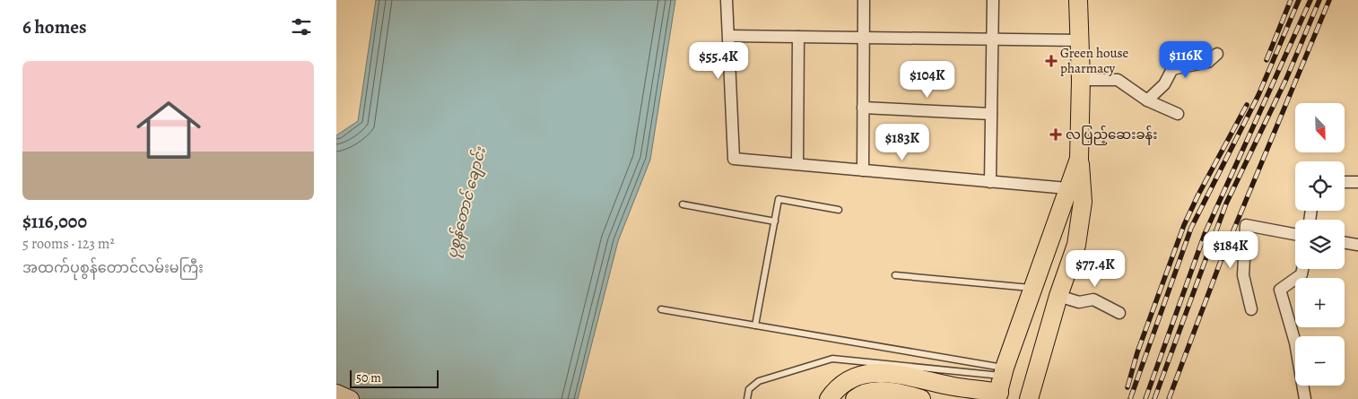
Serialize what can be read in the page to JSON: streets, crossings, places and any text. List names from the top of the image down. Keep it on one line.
{"water":["ပုစွန်တောင် ချောင်း"],"places":{"health":["Green house pharmacy","လပြည့်ဆေးခန်း"]},"scale_bar":"50 m","north":"bottom right","page":{"heading":"6 homes","price":["$116K","$55.4K","$104K","$183K","$184K","$77.4K"],"list":[{"name":"$116,000","note":"5 rooms · 123 m² · အထက်ပုစွန်တောင်လမ်းမကြီး"}],"map_buttons":["+","−"],"scale":"50 m"}}
